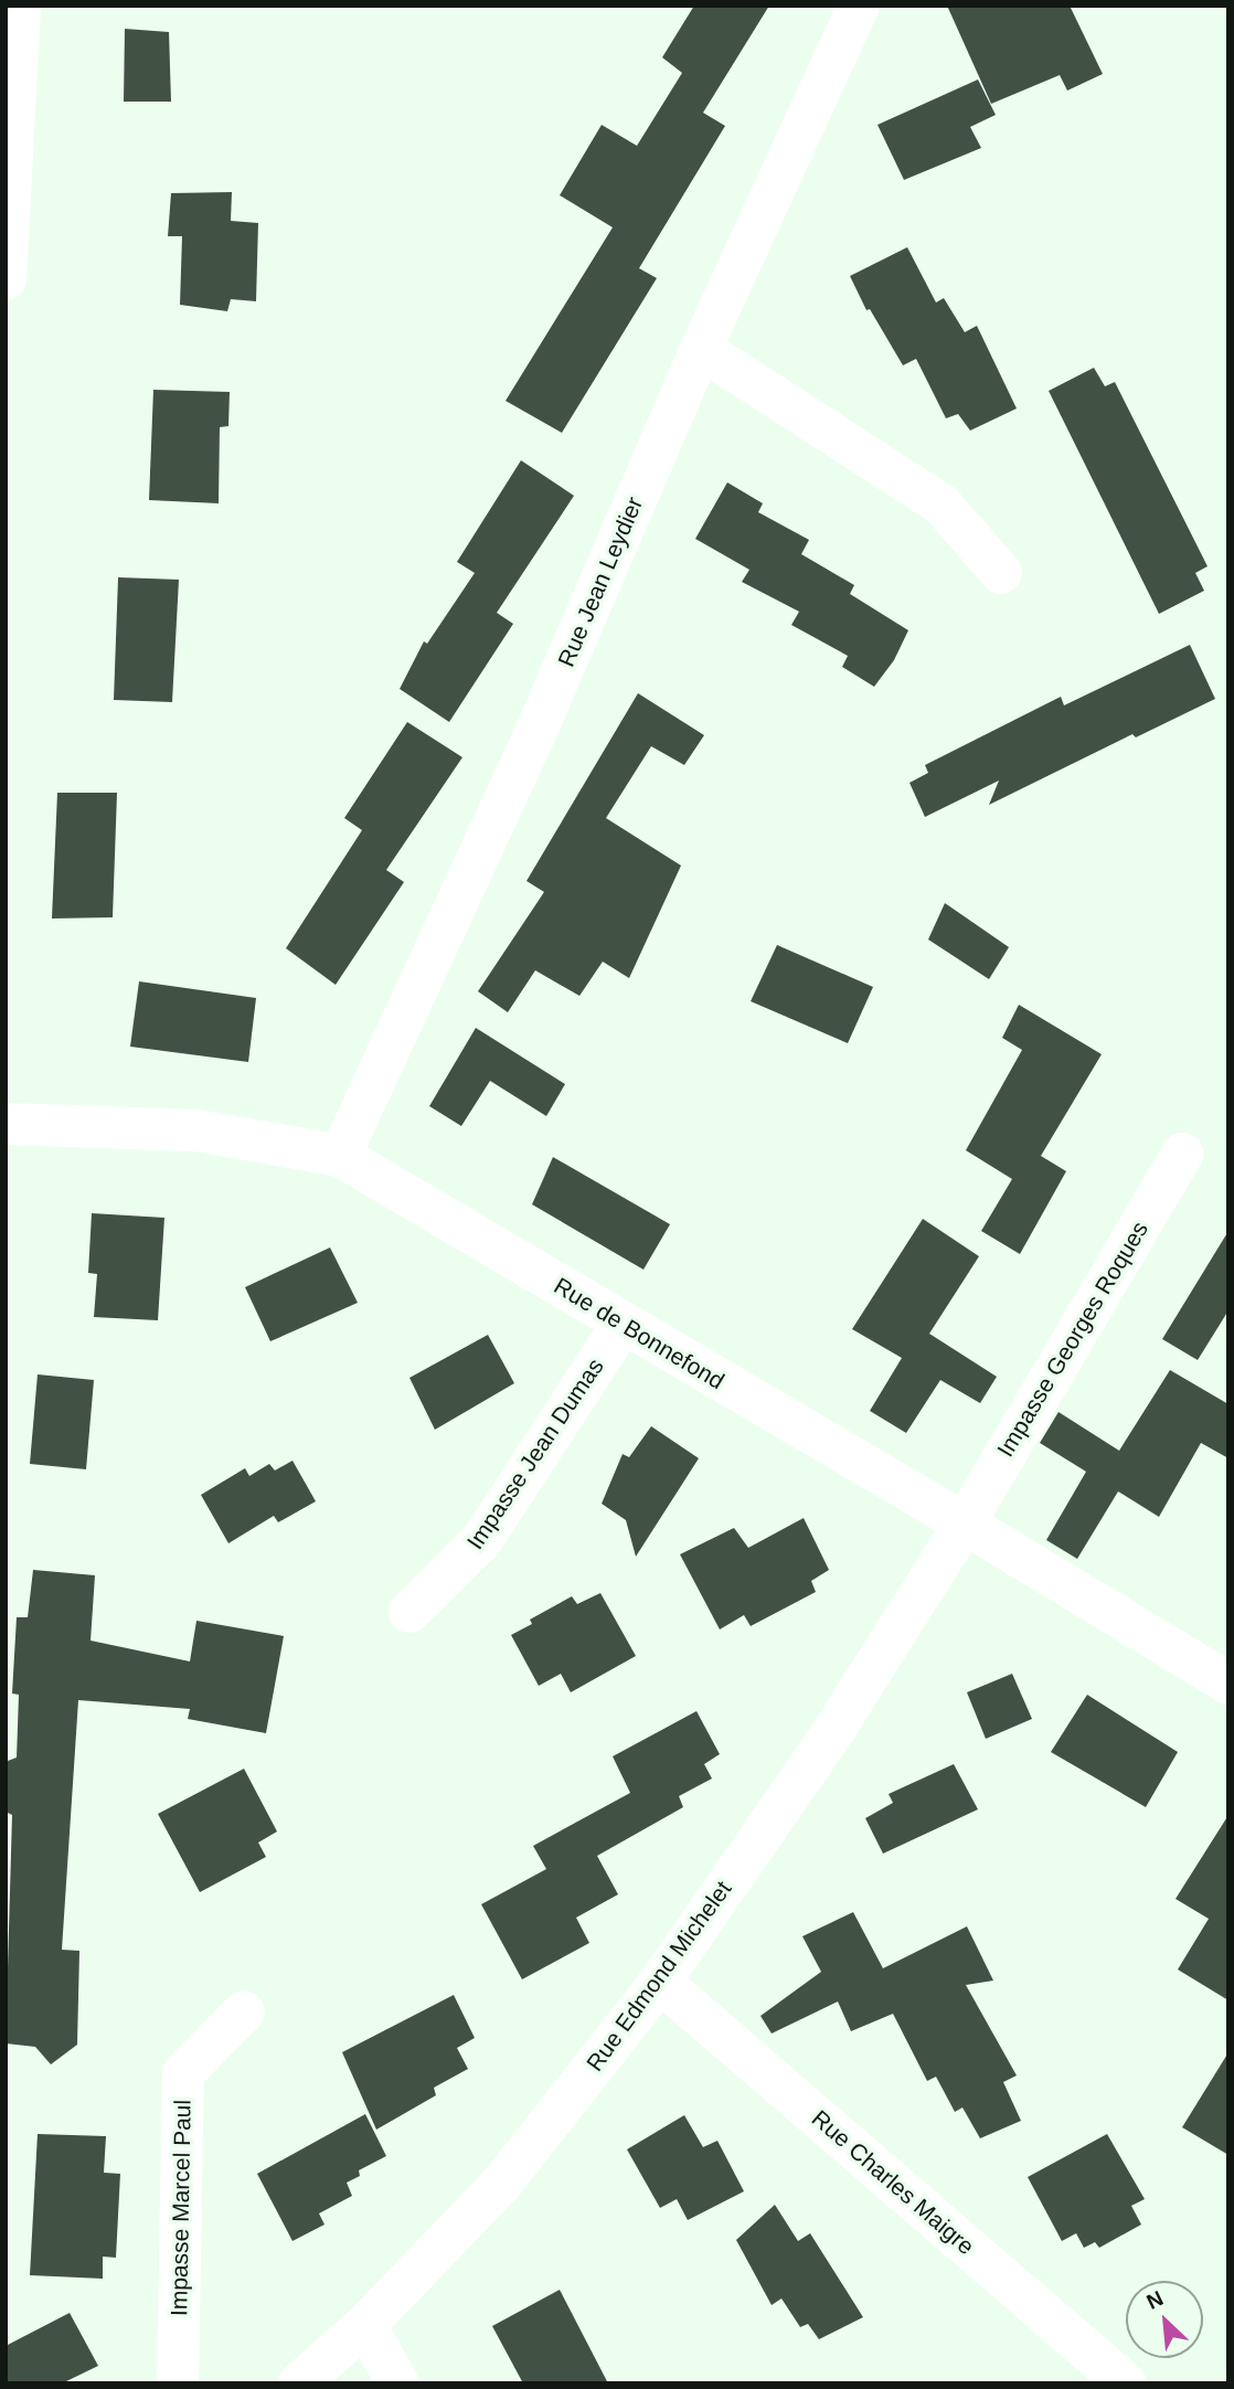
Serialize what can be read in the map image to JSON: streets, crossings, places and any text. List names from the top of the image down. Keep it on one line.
{"streets":{"street":["Rue Jean Leydier","Rue de Bonnefond","Impasse Georges Roques","Impasse Jean Dumas","Rue Edmond Michelet","Rue Charles Maigre","Impasse Marcel Paul"]},"crossings":[["Rue Jean Leydier","Rue de Bonnefond"],["Rue de Bonnefond","Impasse Georges Roques"],["Rue de Bonnefond","Impasse Jean Dumas"],["Rue de Bonnefond","Rue Edmond Michelet"],["Impasse Georges Roques","Rue Edmond Michelet"],["Rue Edmond Michelet","Rue Charles Maigre"]],"north":"top left"}
